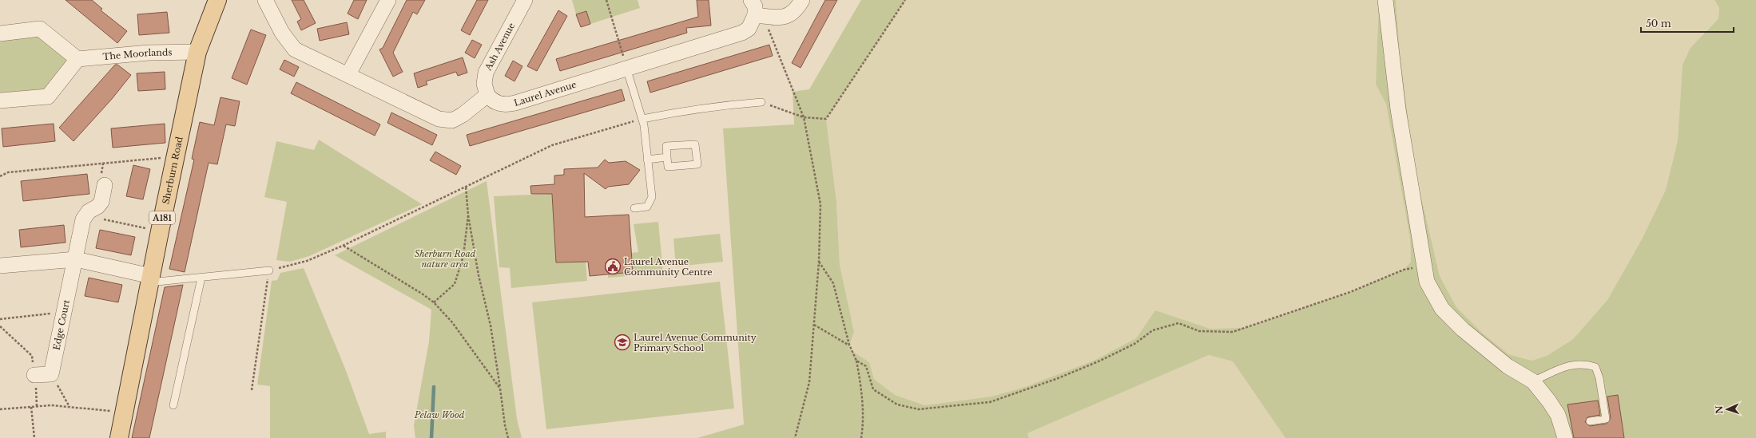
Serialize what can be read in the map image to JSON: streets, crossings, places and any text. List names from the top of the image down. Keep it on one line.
{"streets":{"main road":["Sherburn Road","A181"],"street":["Ash Avenue","The Moorlands","Laurel Avenue","Edge Court"]},"crossings":[["Ash Avenue","Laurel Avenue"],["The Moorlands","Sherburn Road"]],"parks":["Sherburn Road nature area","Pelaw Wood"],"places":{"public building":["Laurel Avenue Community Centre"],"school or university":["Laurel Avenue Community Primary School"]},"scale_bar":"50 m","north":"left"}
